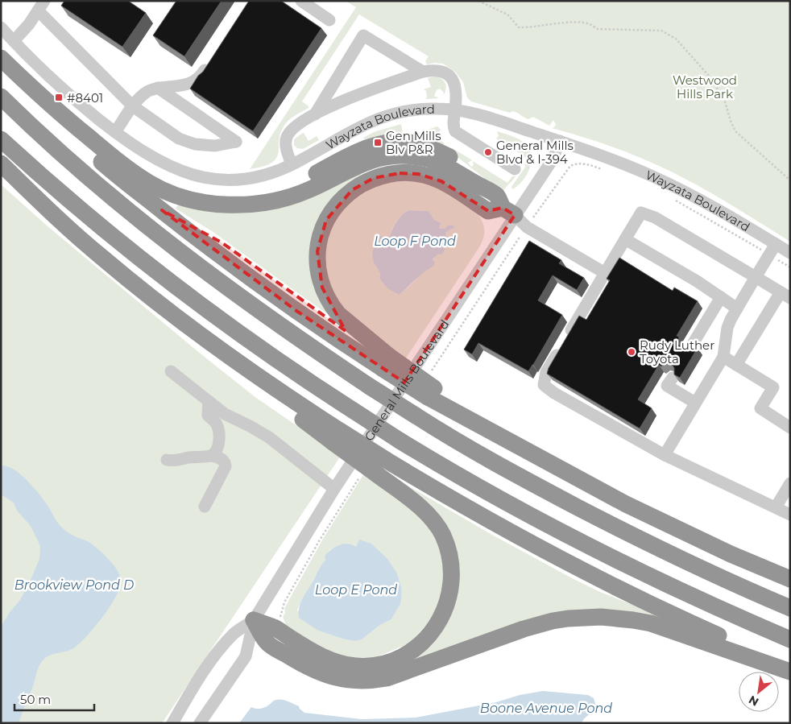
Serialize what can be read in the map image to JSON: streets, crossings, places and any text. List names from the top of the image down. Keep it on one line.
{"streets":{"street":["Wayzata Boulevard","General Mills Boulevard"]},"crossings":[["Wayzata Boulevard","General Mills Boulevard"]],"water":["Loop F Pond","Brookview Pond D","Loop E Pond","Boone Avenue Pond"],"parks":["Westwood Hills Park"],"places":{"transit":["#8401","Gen Mills Blv P&R"],"other":["General Mills Blvd & I-394","Rudy Luther Toyota"]},"scale_bar":"50 m","north":"bottom left"}
